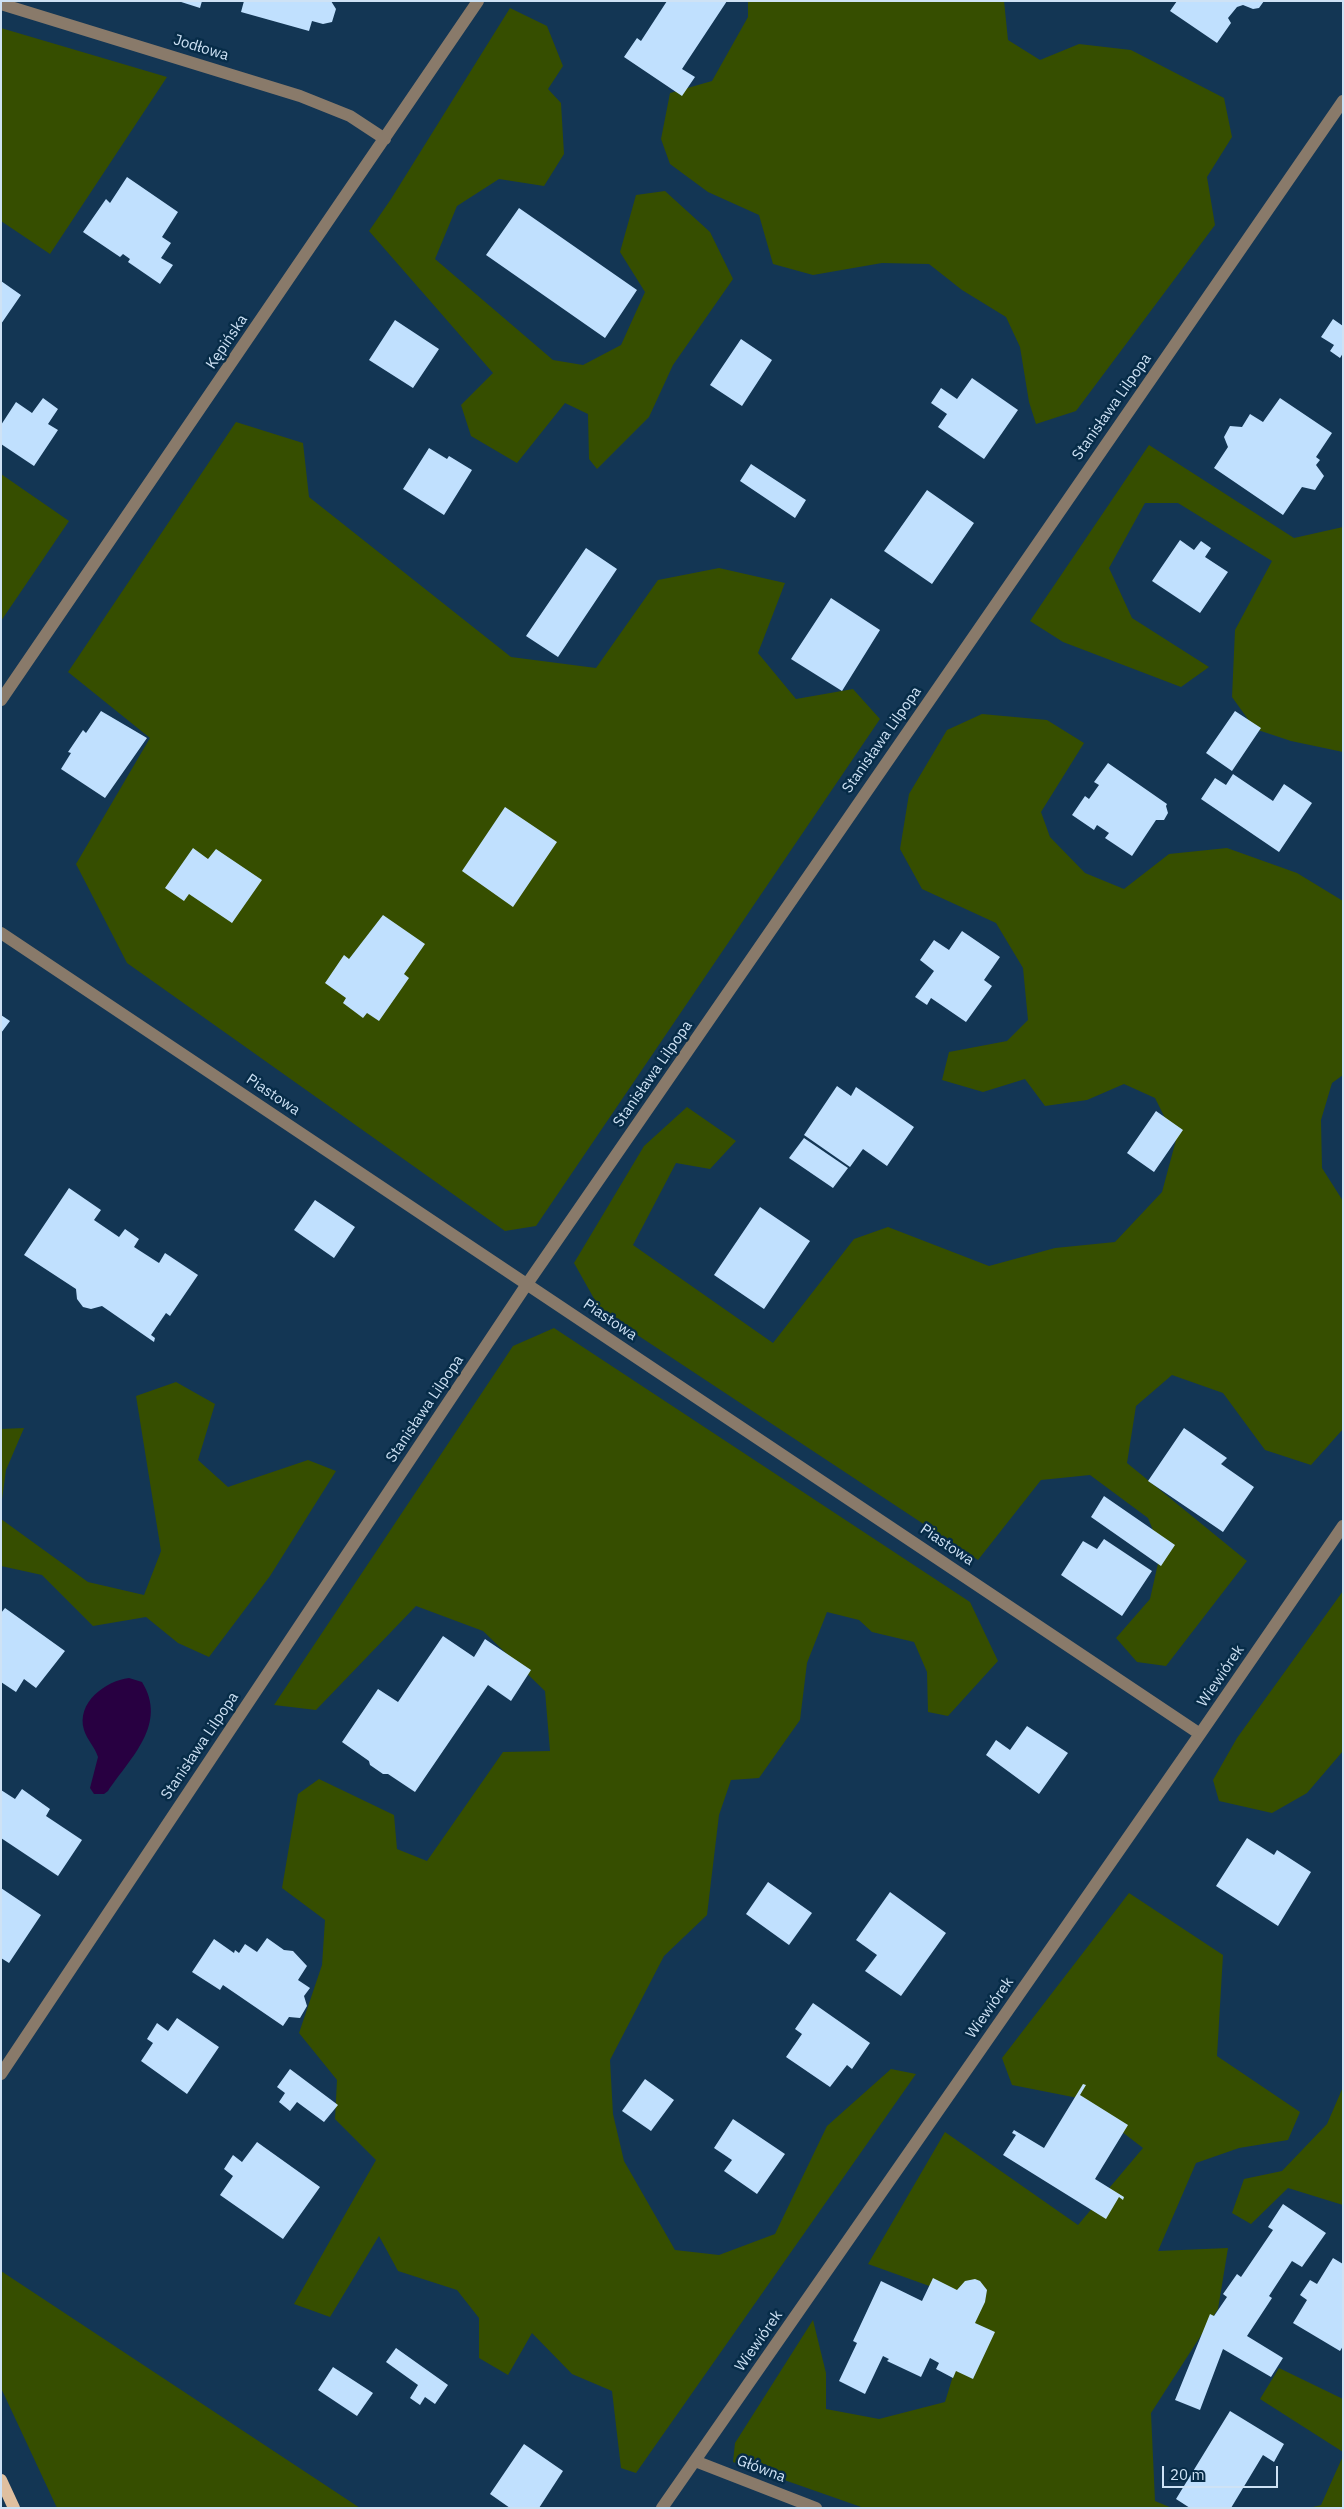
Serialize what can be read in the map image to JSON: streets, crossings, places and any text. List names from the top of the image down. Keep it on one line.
{"streets":{"street":["Jodłowa","Kępińska","Stanisława Lilpopa","Piastowa","Wiewiórek","Główna"]},"crossings":[["Jodłowa","Kępińska"],["Stanisława Lilpopa","Piastowa"],["Piastowa","Wiewiórek"],["Wiewiórek","Główna"]],"scale_bar":"20 m"}
